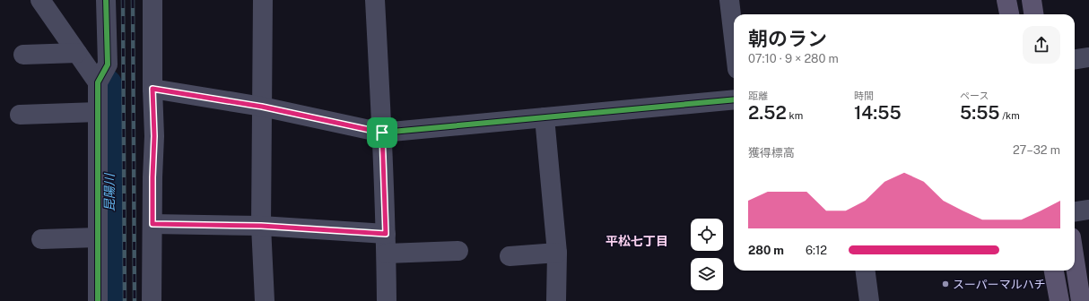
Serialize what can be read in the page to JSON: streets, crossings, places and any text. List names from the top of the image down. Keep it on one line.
{"districts":["平松七丁目"],"water":["昆陽川"],"places":["スーパーマルハチ"],"page":{"heading":["朝のラン","07:10 · 9 × 280 m"],"stats":[["距離","2.52 km"],["時間","14:55"],["ペース","5:55 /km"]],"chart":["獲得標高","27–32 m"],"list":[{"name":"280 m","note":"6:12"}]}}
